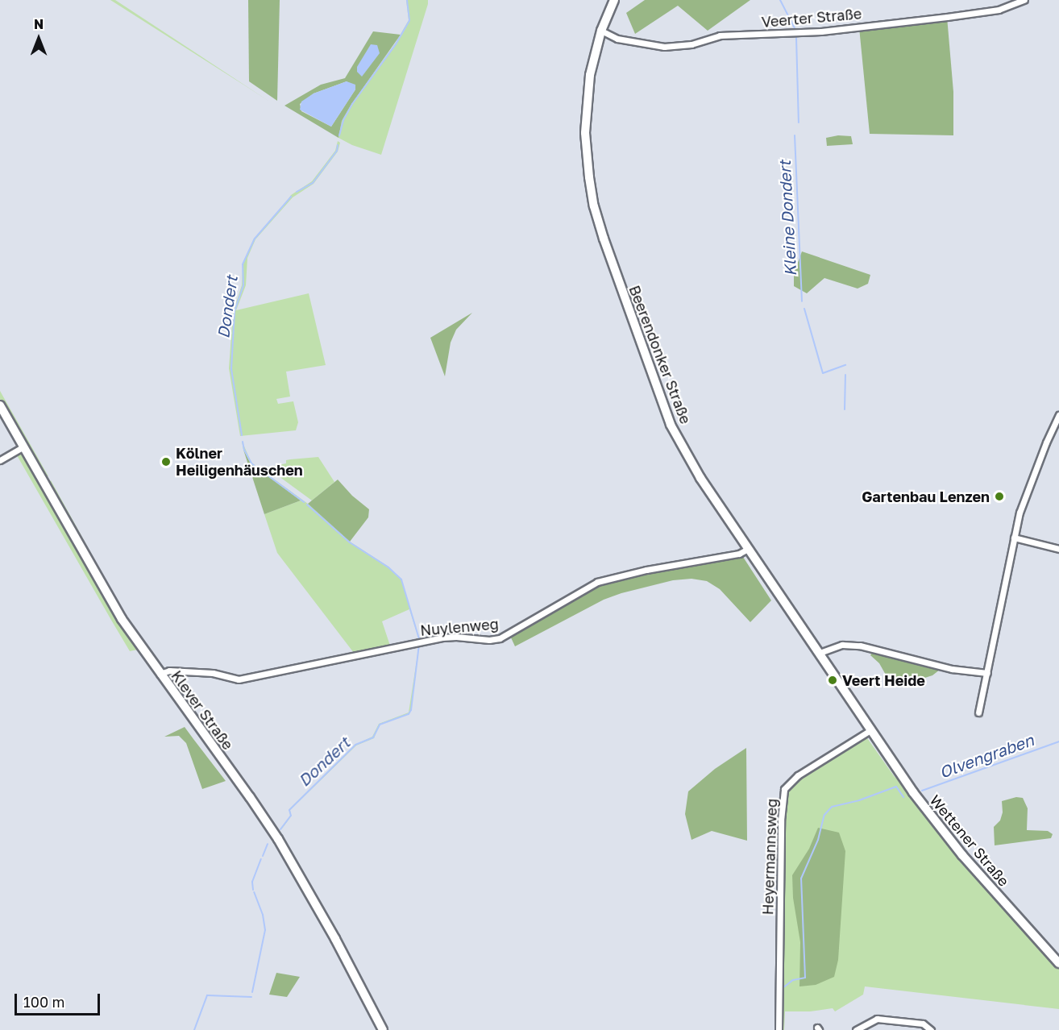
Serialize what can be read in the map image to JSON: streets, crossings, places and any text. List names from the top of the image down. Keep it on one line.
{"streets":{"street":["Veerter Straße","Beerendonker Straße","Nuylenweg","Klever Straße","Wettener Straße","Heyermannsweg"]},"crossings":[["Veerter Straße","Beerendonker Straße"],["Beerendonker Straße","Nuylenweg"],["Beerendonker Straße","Wettener Straße"],["Nuylenweg","Klever Straße"],["Wettener Straße","Heyermannsweg"]],"water":["Kleine Dondert","Dondert","Olvengraben"],"places":["Kölner Heiligenhäuschen","Gartenbau Lenzen","Veert Heide"],"scale_bar":"100 m","north":"top"}
